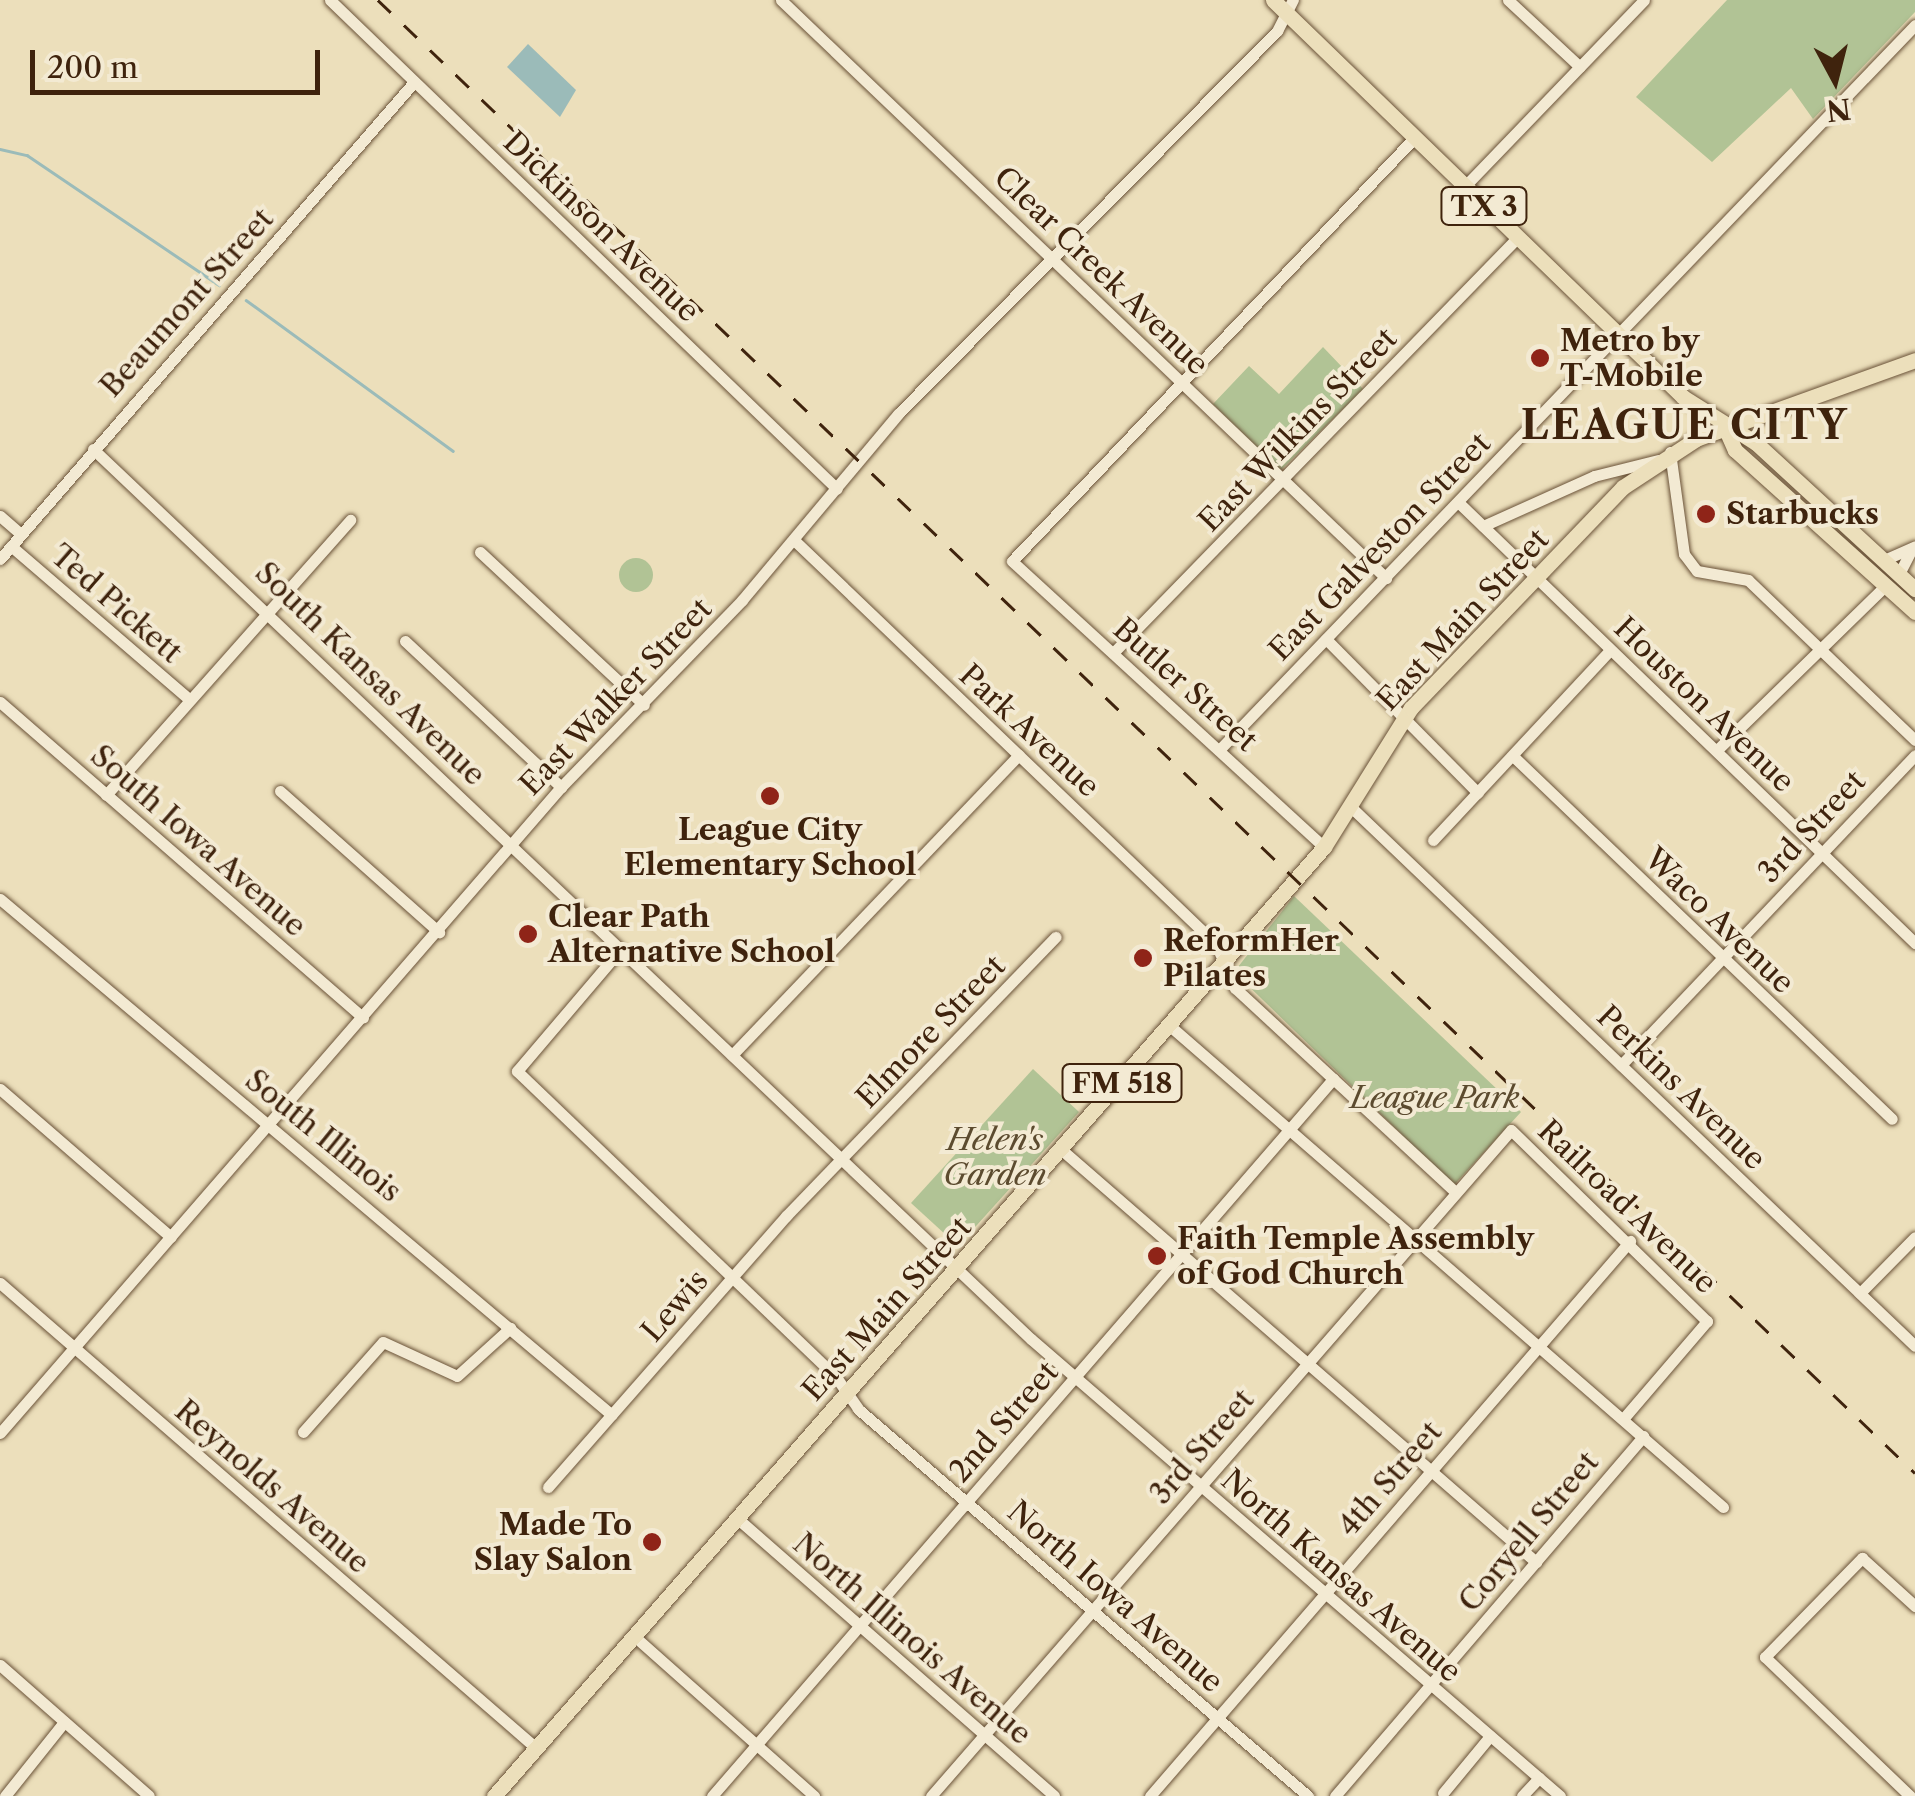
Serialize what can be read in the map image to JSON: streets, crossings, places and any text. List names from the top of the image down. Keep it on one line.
{"streets":{"main road":["TX 3","East Main Street","FM 518"],"street":["Dickinson Avenue","Clear Creek Avenue","Beaumont Street","East Wilkins Street","East Galveston Street","Ted Pickett","South Kansas Avenue","Butler Street","East Walker Street","Houston Avenue","Park Avenue","3rd Street","South Iowa Avenue","Waco Avenue","Elmore Street","Perkins Avenue","South Illinois","Railroad Avenue","Lewis","2nd Street","4th Street","Reynolds Avenue","Coryell Street","North Kansas Avenue","North Iowa Avenue","North Illinois Avenue"]},"crossings":[["TX 3","East Wilkins Street"],["TX 3","East Galveston Street"],["TX 3","East Main Street"],["TX 3","East Walker Street"],["TX 3","FM 518"],["Dickinson Avenue","Beaumont Street"],["Dickinson Avenue","East Walker Street"],["Clear Creek Avenue","East Wilkins Street"],["Clear Creek Avenue","East Galveston Street"],["Clear Creek Avenue","Butler Street"],["Clear Creek Avenue","East Walker Street"],["Beaumont Street","Ted Pickett"],["Beaumont Street","South Kansas Avenue"],["East Wilkins Street","Butler Street"],["East Galveston Street","Butler Street"],["East Galveston Street","Houston Avenue"],["East Main Street","South Kansas Avenue"],["East Main Street","Butler Street"],["East Main Street","Houston Avenue"],["East Main Street","Park Avenue"],["East Main Street","FM 518"],["East Main Street","Perkins Avenue"],["East Main Street","Reynolds Avenue"],["East Main Street","North Kansas Avenue"],["East Main Street","North Iowa Avenue"],["East Main Street","North Illinois Avenue"],["South Kansas Avenue","East Walker Street"],["South Kansas Avenue","Elmore Street"],["South Kansas Avenue","Lewis"],["South Kansas Avenue","North Kansas Avenue"],["East Walker Street","Park Avenue"],["East Walker Street","South Iowa Avenue"],["East Walker Street","South Illinois"],["East Walker Street","Reynolds Avenue"],["Houston Avenue","3rd Street"],["Park Avenue","3rd Street"],["Park Avenue","2nd Street"],["3rd Street","Waco Avenue"],["3rd Street","Perkins Avenue"],["3rd Street","Railroad Avenue"],["3rd Street","North Kansas Avenue"],["3rd Street","North Iowa Avenue"],["3rd Street","North Illinois Avenue"],["Elmore Street","Lewis"],["South Illinois","Lewis"],["Railroad Avenue","4th Street"],["2nd Street","North Kansas Avenue"],["2nd Street","North Iowa Avenue"],["2nd Street","North Illinois Avenue"],["4th Street","North Kansas Avenue"],["4th Street","North Iowa Avenue"],["Coryell Street","North Kansas Avenue"]],"districts":["LEAGUE CITY"],"parks":["League Park","Helen's Garden"],"places":["Metro by T-Mobile","Starbucks","League City Elementary School","Clear Path Alternative School","ReformHer Pilates","Faith Temple Assembly of God Church","Made To Slay Salon"],"scale_bar":"200 m","north":"bottom"}
